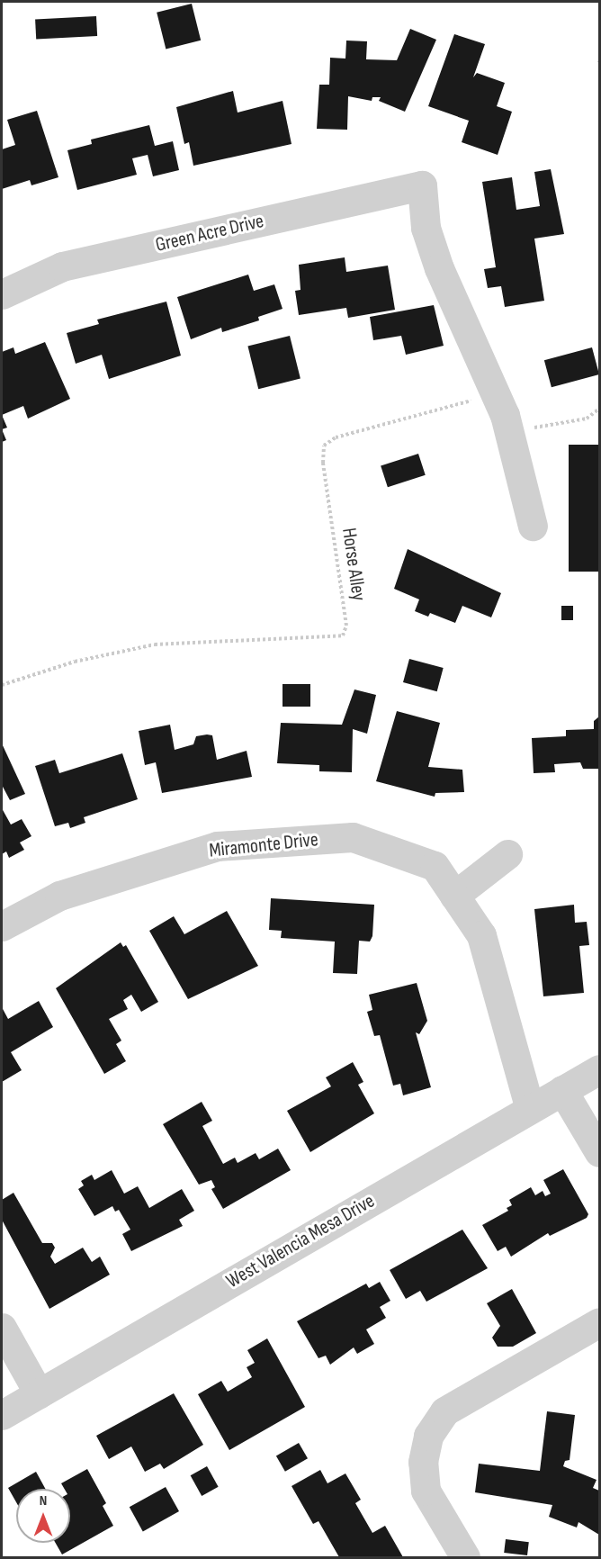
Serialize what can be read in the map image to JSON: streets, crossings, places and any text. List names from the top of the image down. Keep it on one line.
{"streets":{"street":["Green Acre Drive","Miramonte Drive","West Valencia Mesa Drive"],"path":["Horse Alley"]},"crossings":[["Green Acre Drive","Horse Alley"],["Miramonte Drive","West Valencia Mesa Drive"]],"north":"top"}
